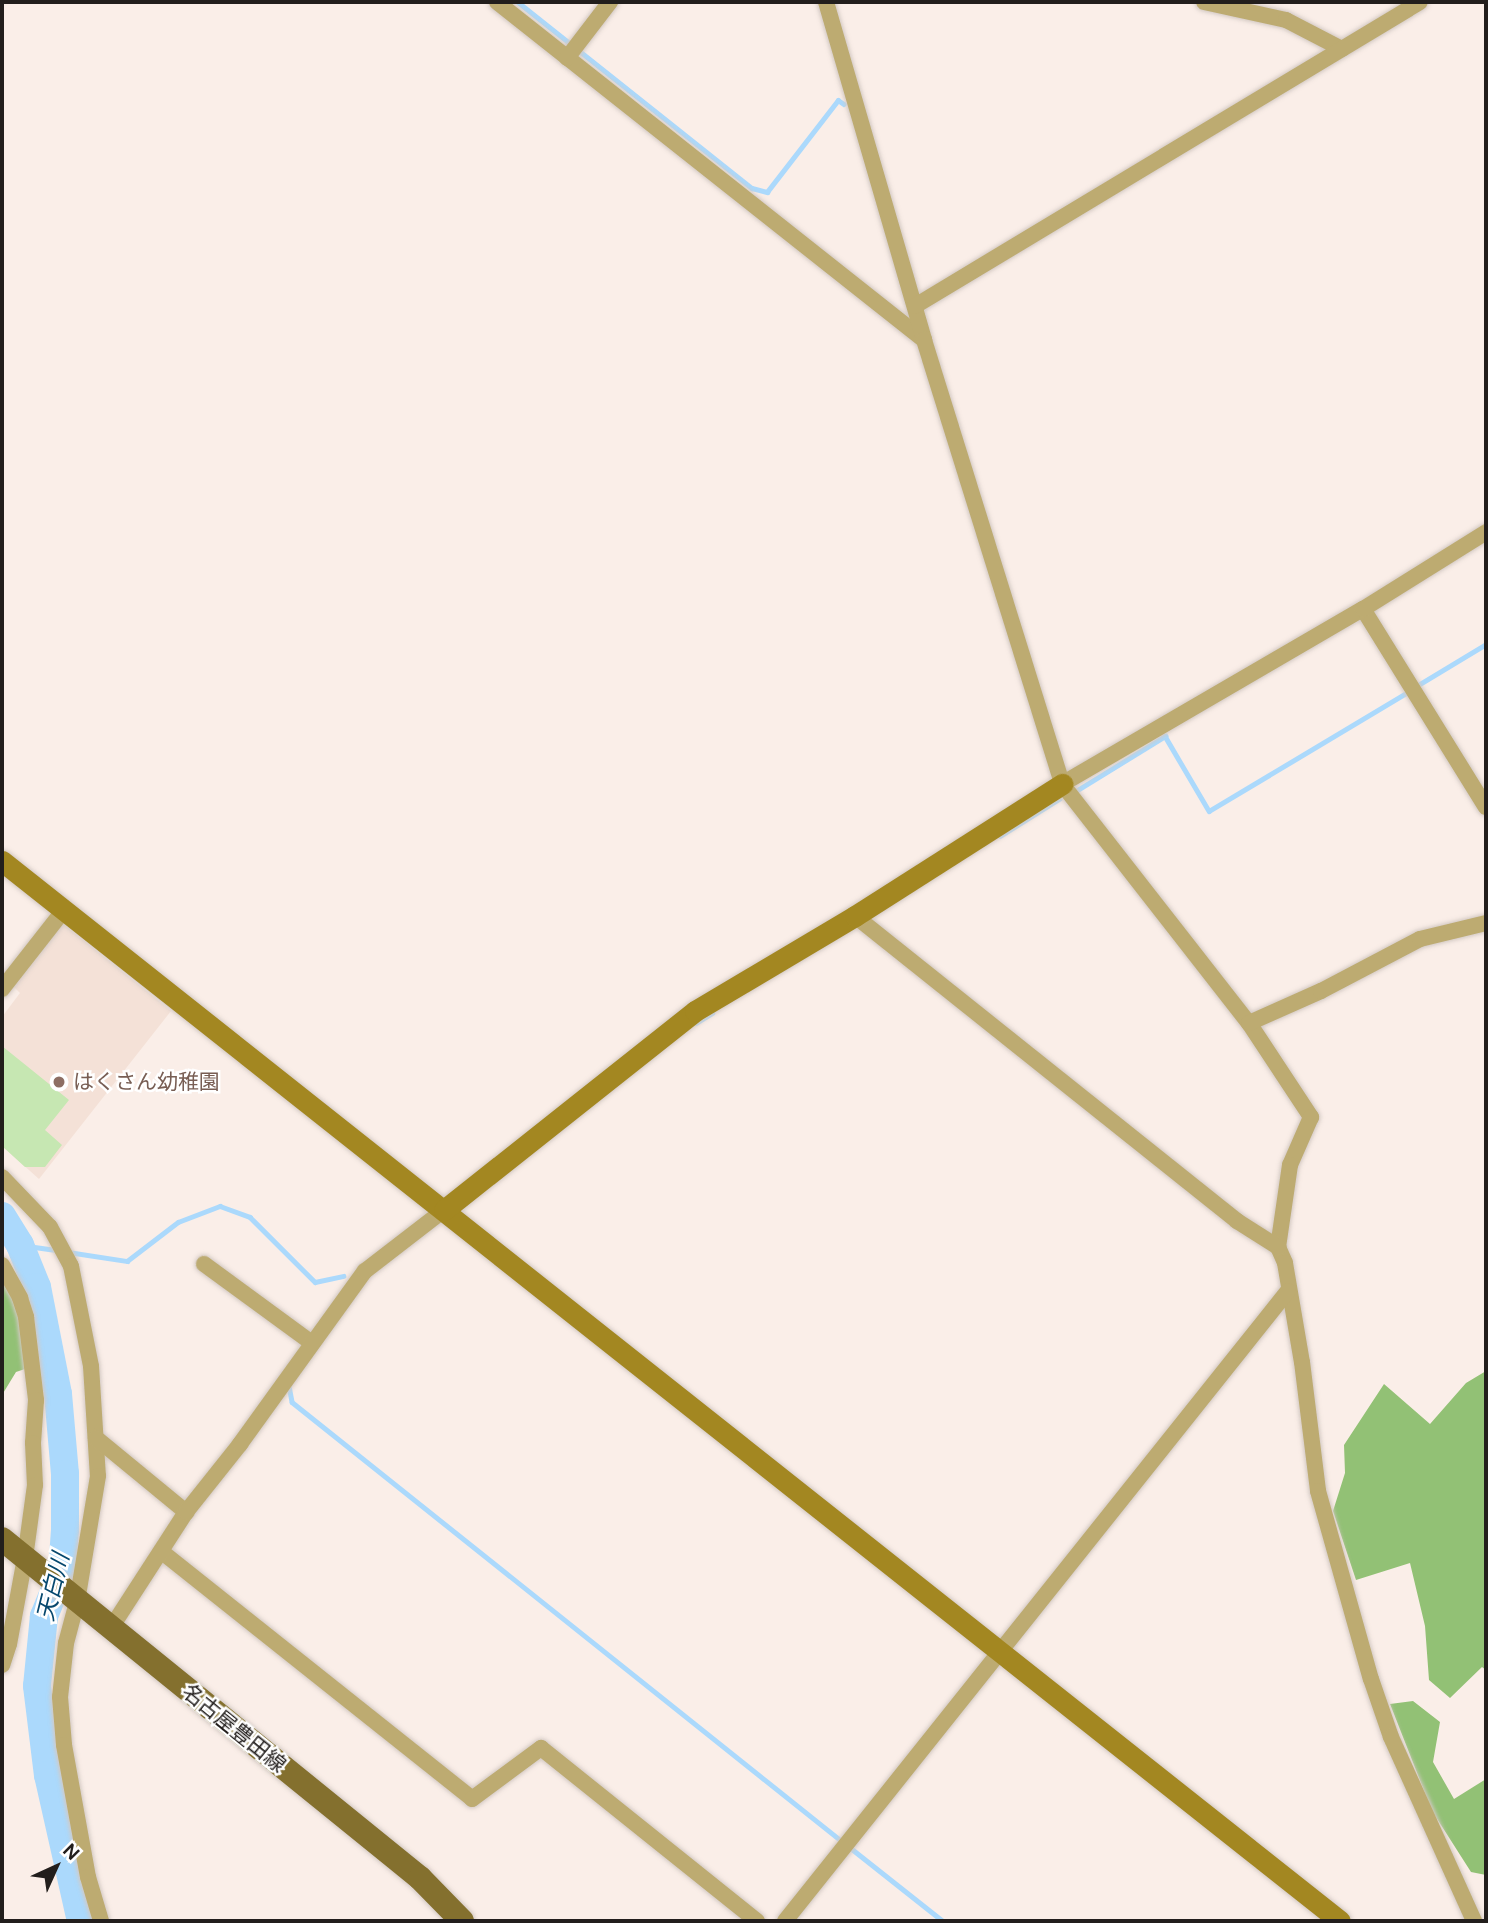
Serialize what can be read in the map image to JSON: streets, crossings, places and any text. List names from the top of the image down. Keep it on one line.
{"streets":{"main road":["名古屋豊田線"]},"water":["天白川"],"places":["はくさん幼稚園"],"north":"top right"}
